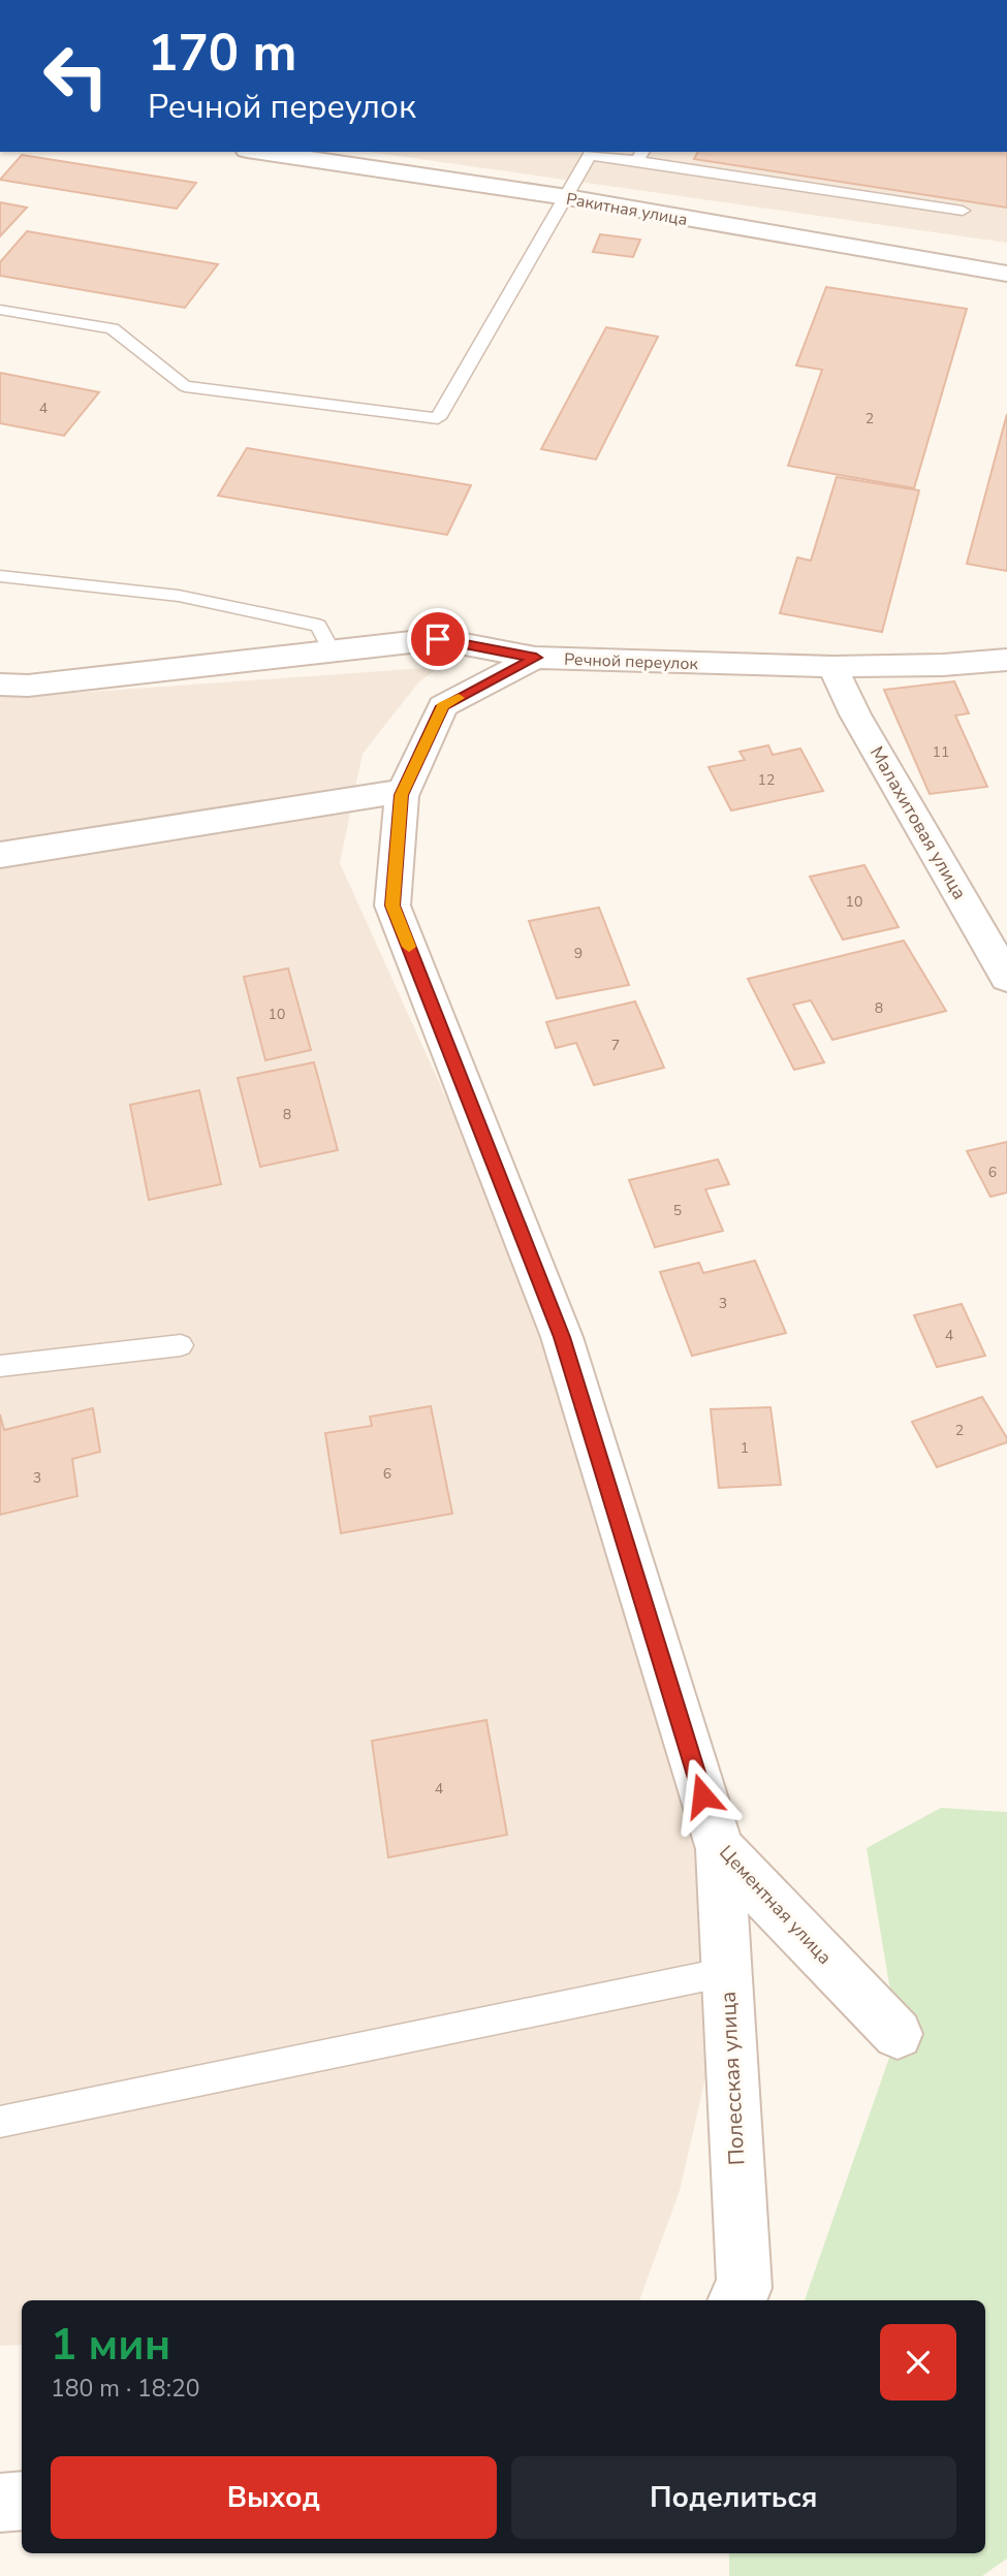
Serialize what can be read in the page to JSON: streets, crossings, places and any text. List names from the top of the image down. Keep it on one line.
{"streets":{"street":["Ракитная улица","Речной переулок","Малахитовая улица","Цементная улица","Полесская улица"]},"crossings":[["Речной переулок","Малахитовая улица"],["Речной переулок","Цементная улица"],["Цементная улица","Полесская улица"]],"house_numbers":["4","2","11","12","10","9","8","10","7","8","6","5","3","4","2","1","6","3","4"],"page":{"turn":["170 m","Речной переулок"],"heading":["1 мин","180 m · 18:20"],"buttons":["Выход","Поделиться"]}}
